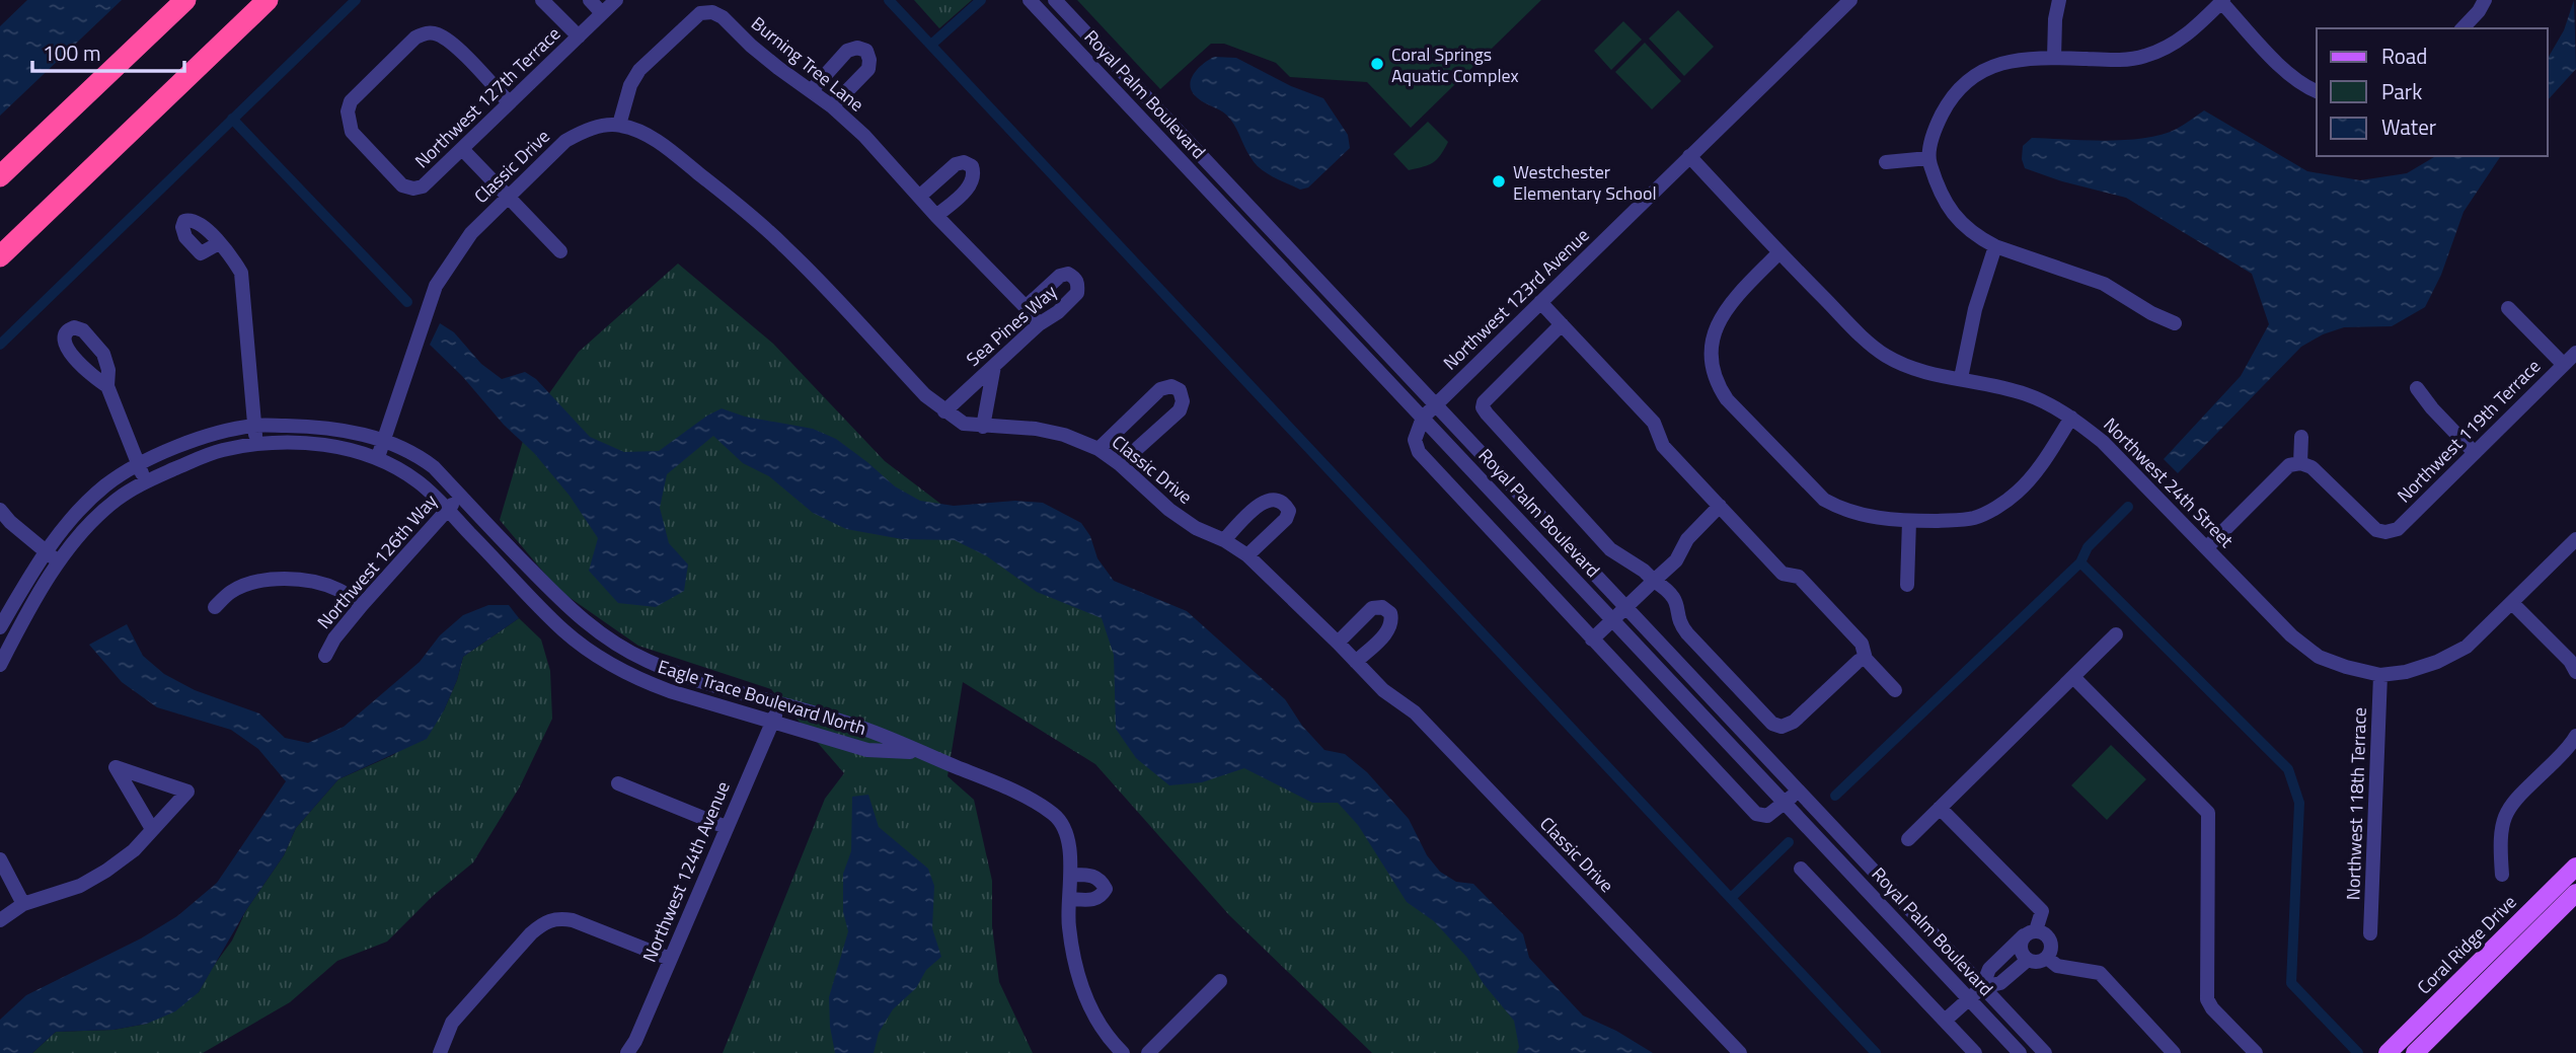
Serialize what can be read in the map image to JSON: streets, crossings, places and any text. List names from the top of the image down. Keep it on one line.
{"streets":{"main road":["Coral Ridge Drive"],"street":["Burning Tree Lane","Royal Palm Boulevard","Northwest 127th Terrace","Classic Drive","Northwest 123rd Avenue","Sea Pines Way","Northwest 119th Terrace","Northwest 24th Street","Northwest 126th Way","Eagle Trace Boulevard North","Northwest 118th Terrace","Northwest 124th Avenue"]},"crossings":[["Burning Tree Lane","Classic Drive"],["Burning Tree Lane","Sea Pines Way"],["Royal Palm Boulevard","Northwest 123rd Avenue"],["Classic Drive","Sea Pines Way"],["Classic Drive","Eagle Trace Boulevard North"],["Northwest 123rd Avenue","Northwest 24th Street"],["Northwest 24th Street","Northwest 118th Terrace"],["Northwest 126th Way","Eagle Trace Boulevard North"],["Eagle Trace Boulevard North","Northwest 124th Avenue"]],"places":["Coral Springs Aquatic Complex","Westchester Elementary School"],"legend":["Road","Park","Water"],"scale_bar":"100 m"}
